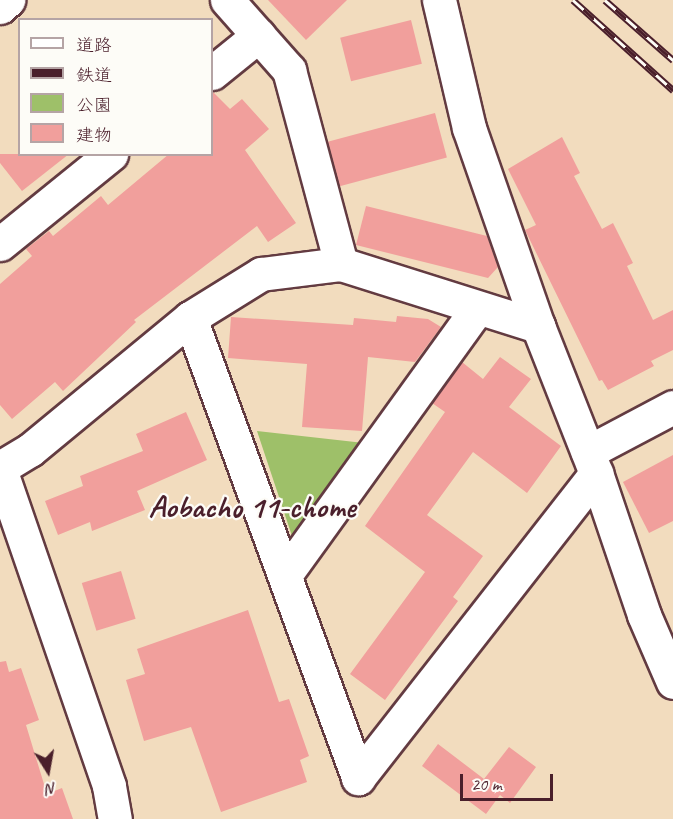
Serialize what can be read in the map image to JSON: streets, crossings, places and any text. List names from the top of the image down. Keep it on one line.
{"districts":["Aobacho 11-chome"],"legend":["道路","鉄道","公園","建物"],"scale_bar":"20 m","north":"bottom"}
